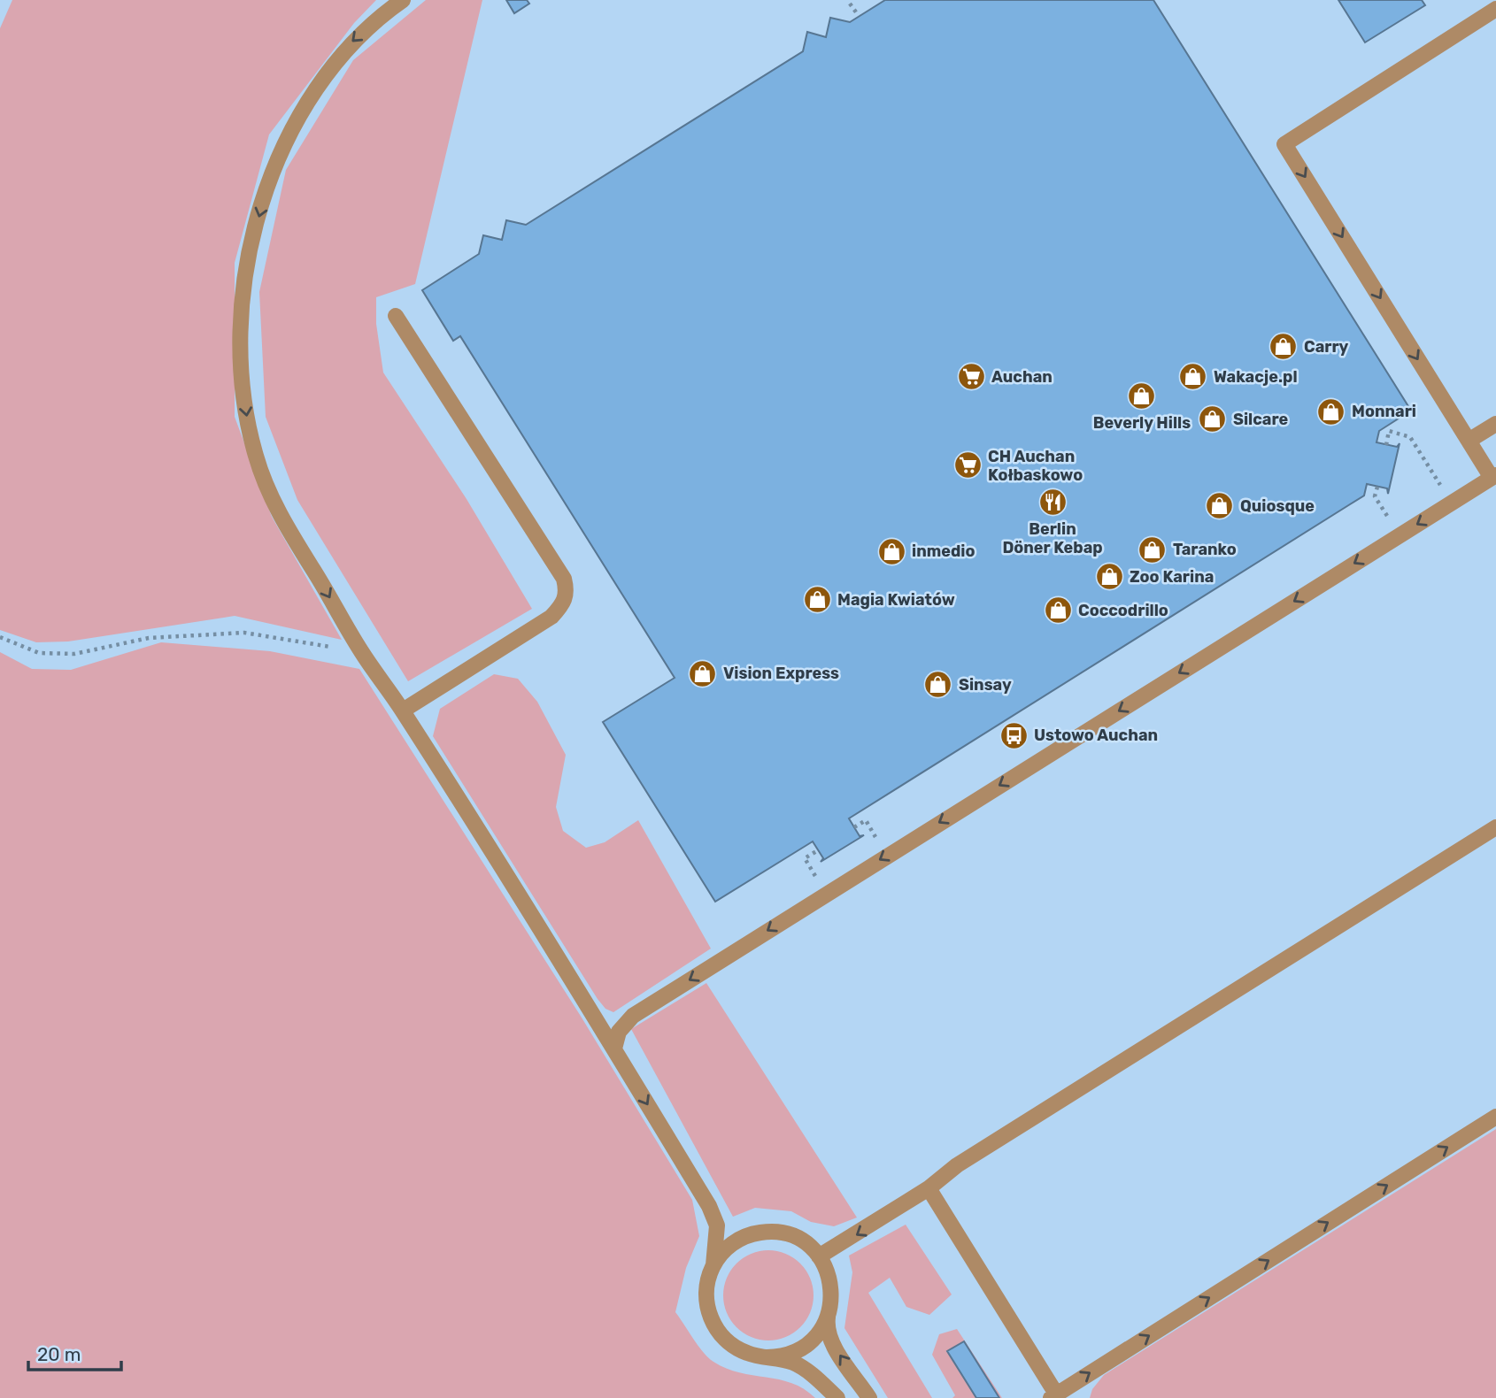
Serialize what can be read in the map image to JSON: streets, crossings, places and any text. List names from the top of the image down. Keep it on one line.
{"places":{"shop":["Carry","Wakacje.pl","Beverly Hills","Monnari","Silcare","Quiosque","Taranko","inmedio","Zoo Karina","Magia Kwiatów","Coccodrillo","Vision Express","Sinsay"],"supermarket":["Auchan","CH Auchan Kołbaskowo"],"restaurant":["Berlin Döner Kebap"],"bus stop":["Ustowo Auchan"]},"scale_bar":"20 m"}
